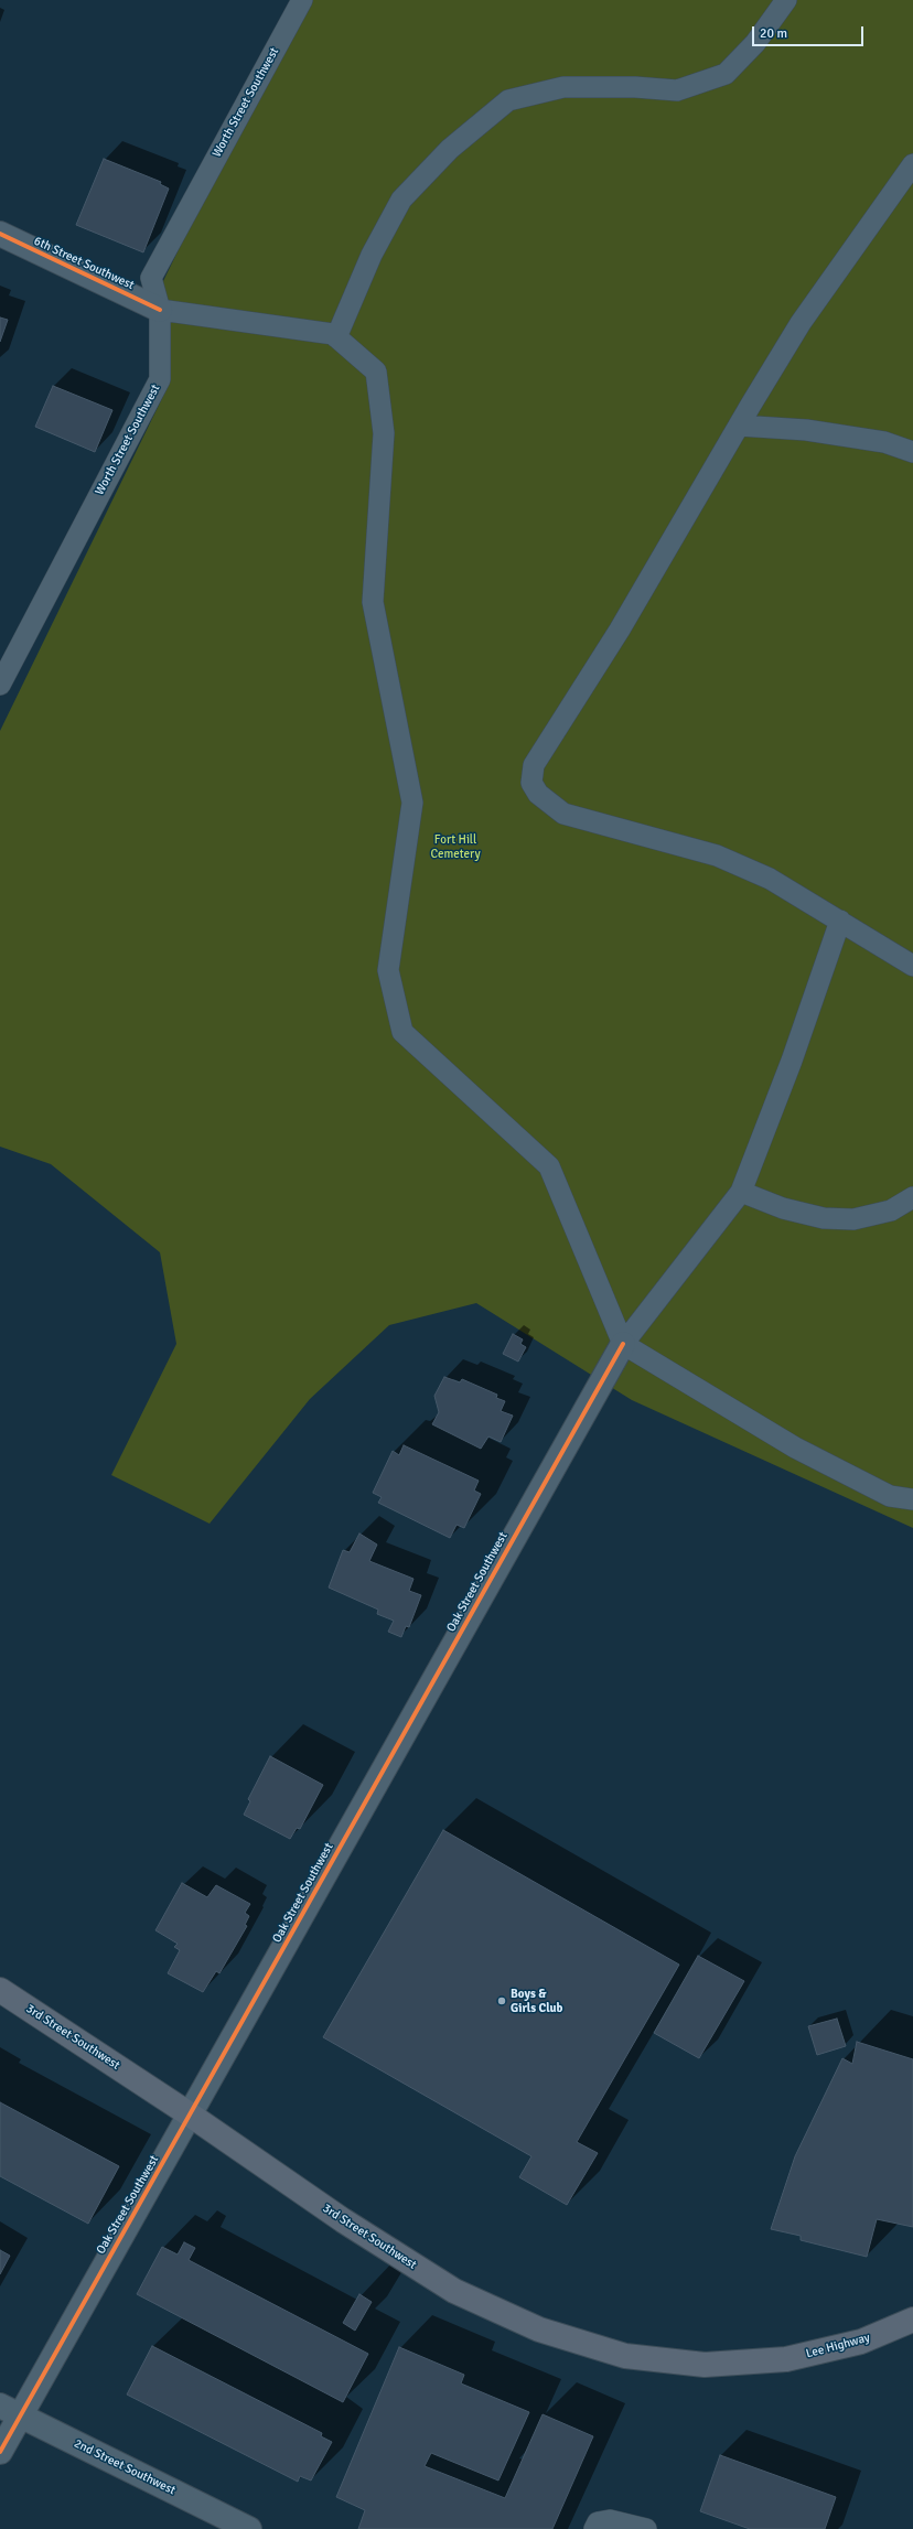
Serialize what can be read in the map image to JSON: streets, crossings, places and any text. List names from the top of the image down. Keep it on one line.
{"streets":{"main road":["3rd Street Southwest","Lee Highway"],"street":["6th Street Southwest","Oak Street Southwest","2nd Street Southwest"],"lane":["Worth Street Southwest"]},"crossings":[["Worth Street Southwest","6th Street Southwest"],["Oak Street Southwest","3rd Street Southwest"],["Oak Street Southwest","2nd Street Southwest"],["3rd Street Southwest","Lee Highway"]],"parks":["Fort Hill Cemetery"],"places":["Boys & Girls Club"],"scale_bar":"20 m"}
